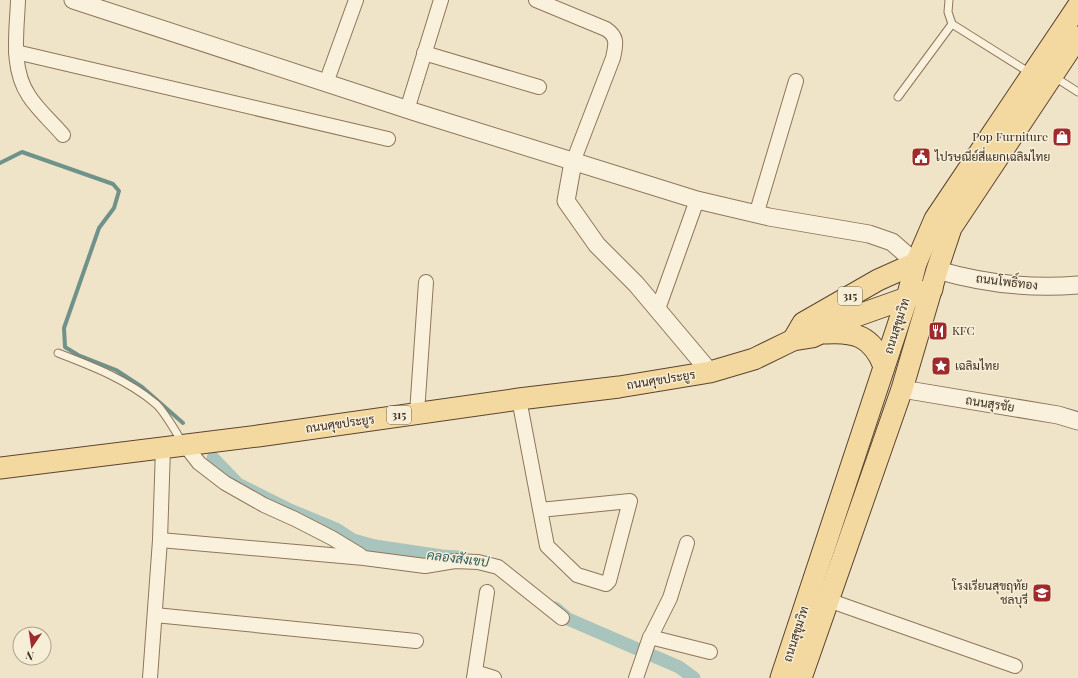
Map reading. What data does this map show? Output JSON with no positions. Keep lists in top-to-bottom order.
{
  "streets": {
    "main road": ["315", "ถนนสุขุมวิท", "ถนนศุขประยูร"],
    "street": ["ถนนโพธิ์ทอง", "ถนนสุรชัย"]
  },
  "crossings": [
    ["ถนนโพธิ์ทอง", "ถนนสุขุมวิท"],
    ["ถนนโพธิ์ทอง", "ถนนศุขประยูร"],
    ["315", "ถนนสุขุมวิท"],
    ["315", "ถนนศุขประยูร"],
    ["ถนนสุขุมวิท", "ถนนศุขประยูร"],
    ["ถนนสุขุมวิท", "ถนนสุรชัย"]
  ],
  "water": ["คลองสังเขป"],
  "places": {
    "shop": ["Pop Furniture"],
    "public building": ["ไปรษณีย์สี่แยกเฉลิมไทย"],
    "restaurant": ["KFC"],
    "place": ["เฉลิมไทย"],
    "school or university": ["โรงเรียนสุขฤทัย ชลบุรี"]
  },
  "north": "bottom"
}
